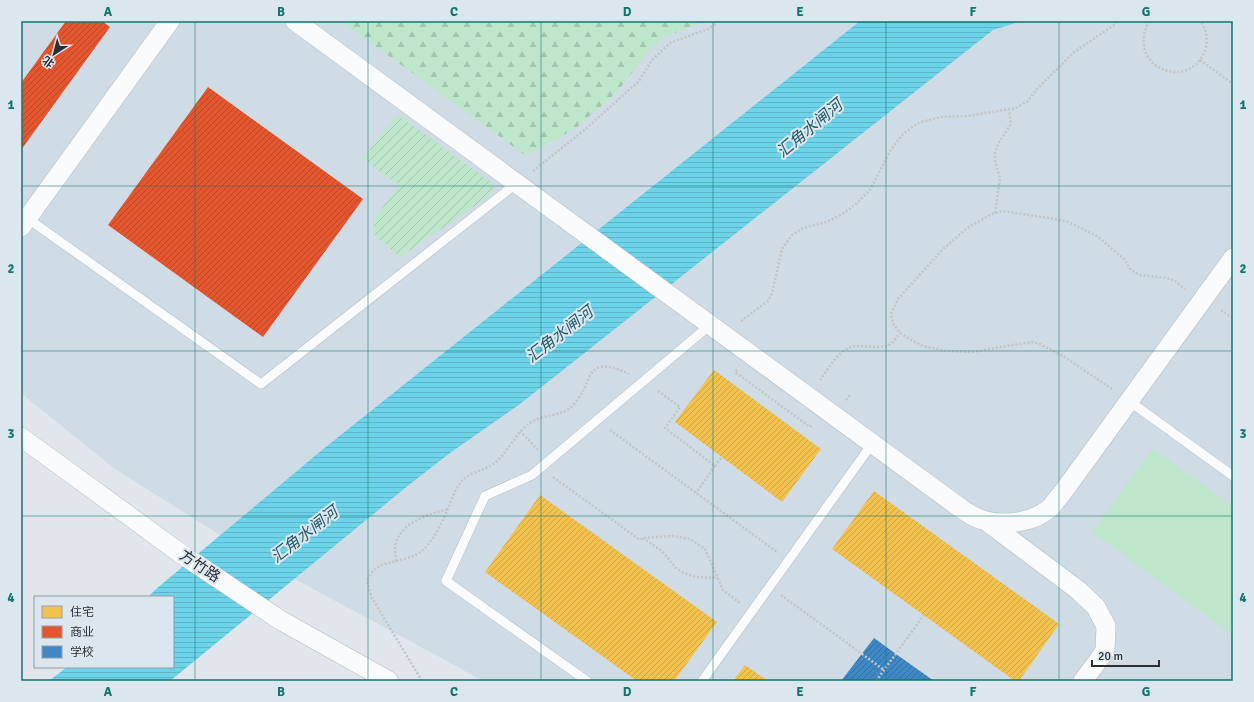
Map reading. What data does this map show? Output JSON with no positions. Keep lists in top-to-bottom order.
{
  "streets": {
    "street": ["方竹路"]
  },
  "water": ["汇角水闸河"],
  "legend": ["住宅", "商业", "学校"],
  "scale_bar": "20 m",
  "north": "bottom left",
  "grid": {
    "columns": [
      "A",
      "B",
      "C",
      "D",
      "E",
      "F",
      "G"
    ],
    "rows": [
      "1",
      "2",
      "3",
      "4"
    ]
  }
}
